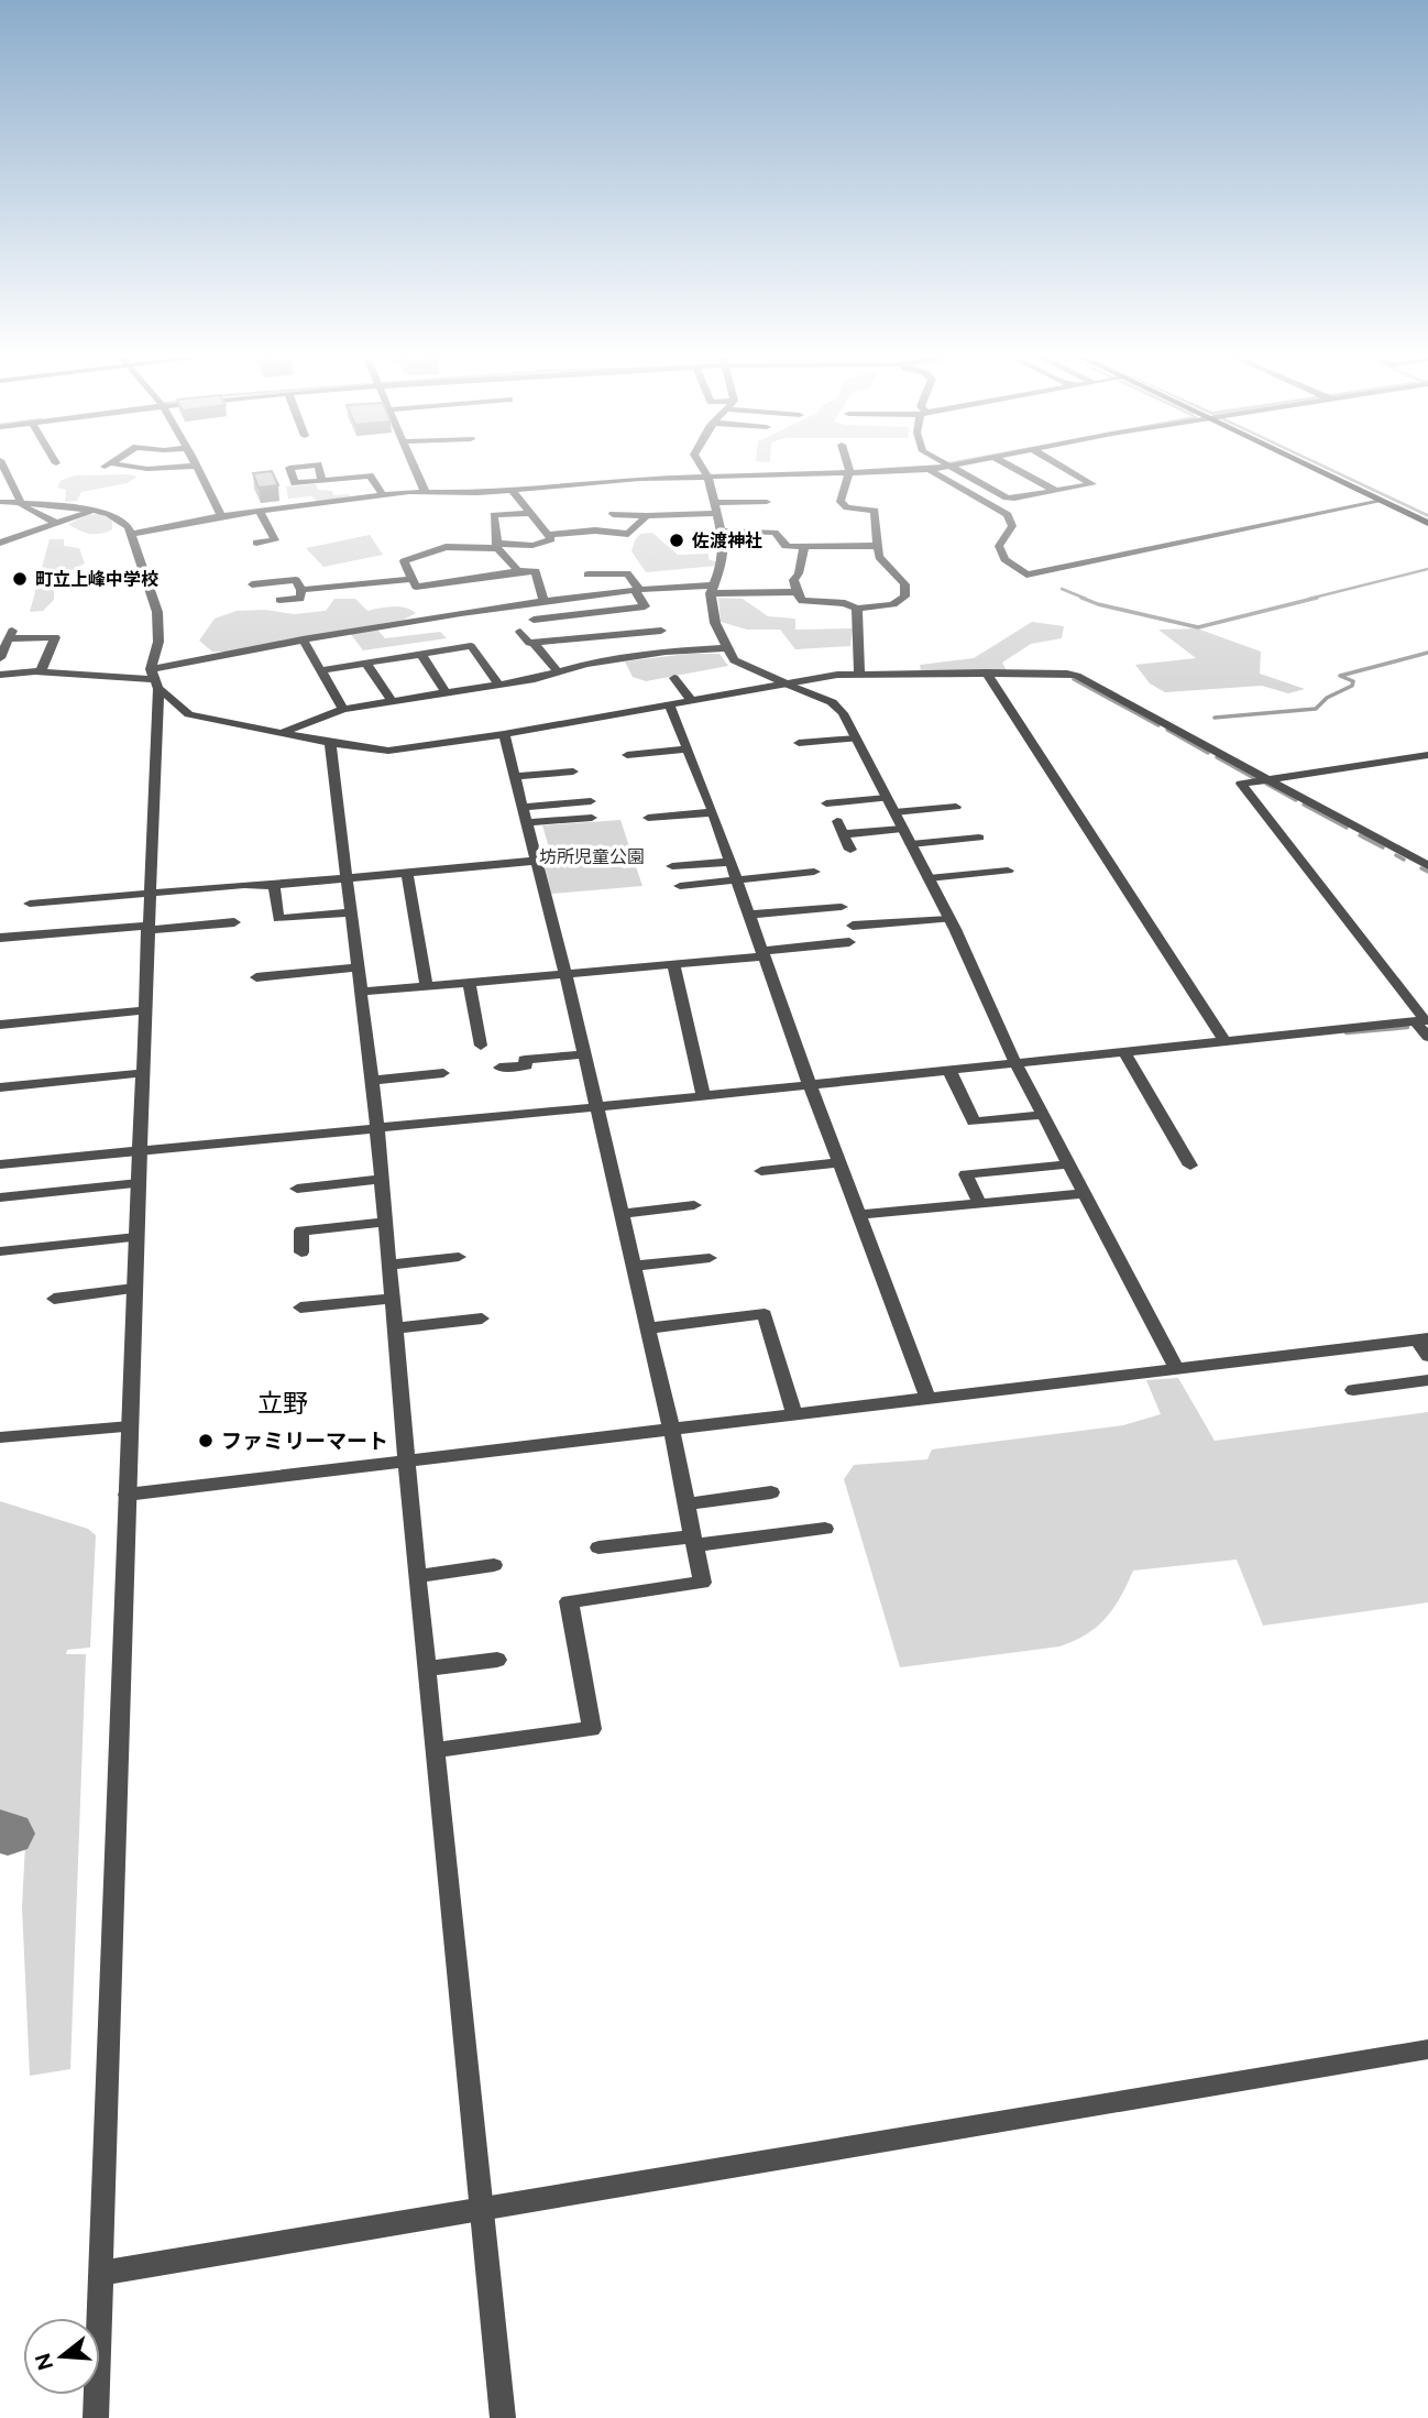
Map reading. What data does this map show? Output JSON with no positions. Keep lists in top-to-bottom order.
{
  "districts": ["立野"],
  "parks": ["坊所児童公園"],
  "places": ["佐渡神社", "町立上峰中学校", "ファミリーマート"],
  "north": "left"
}
